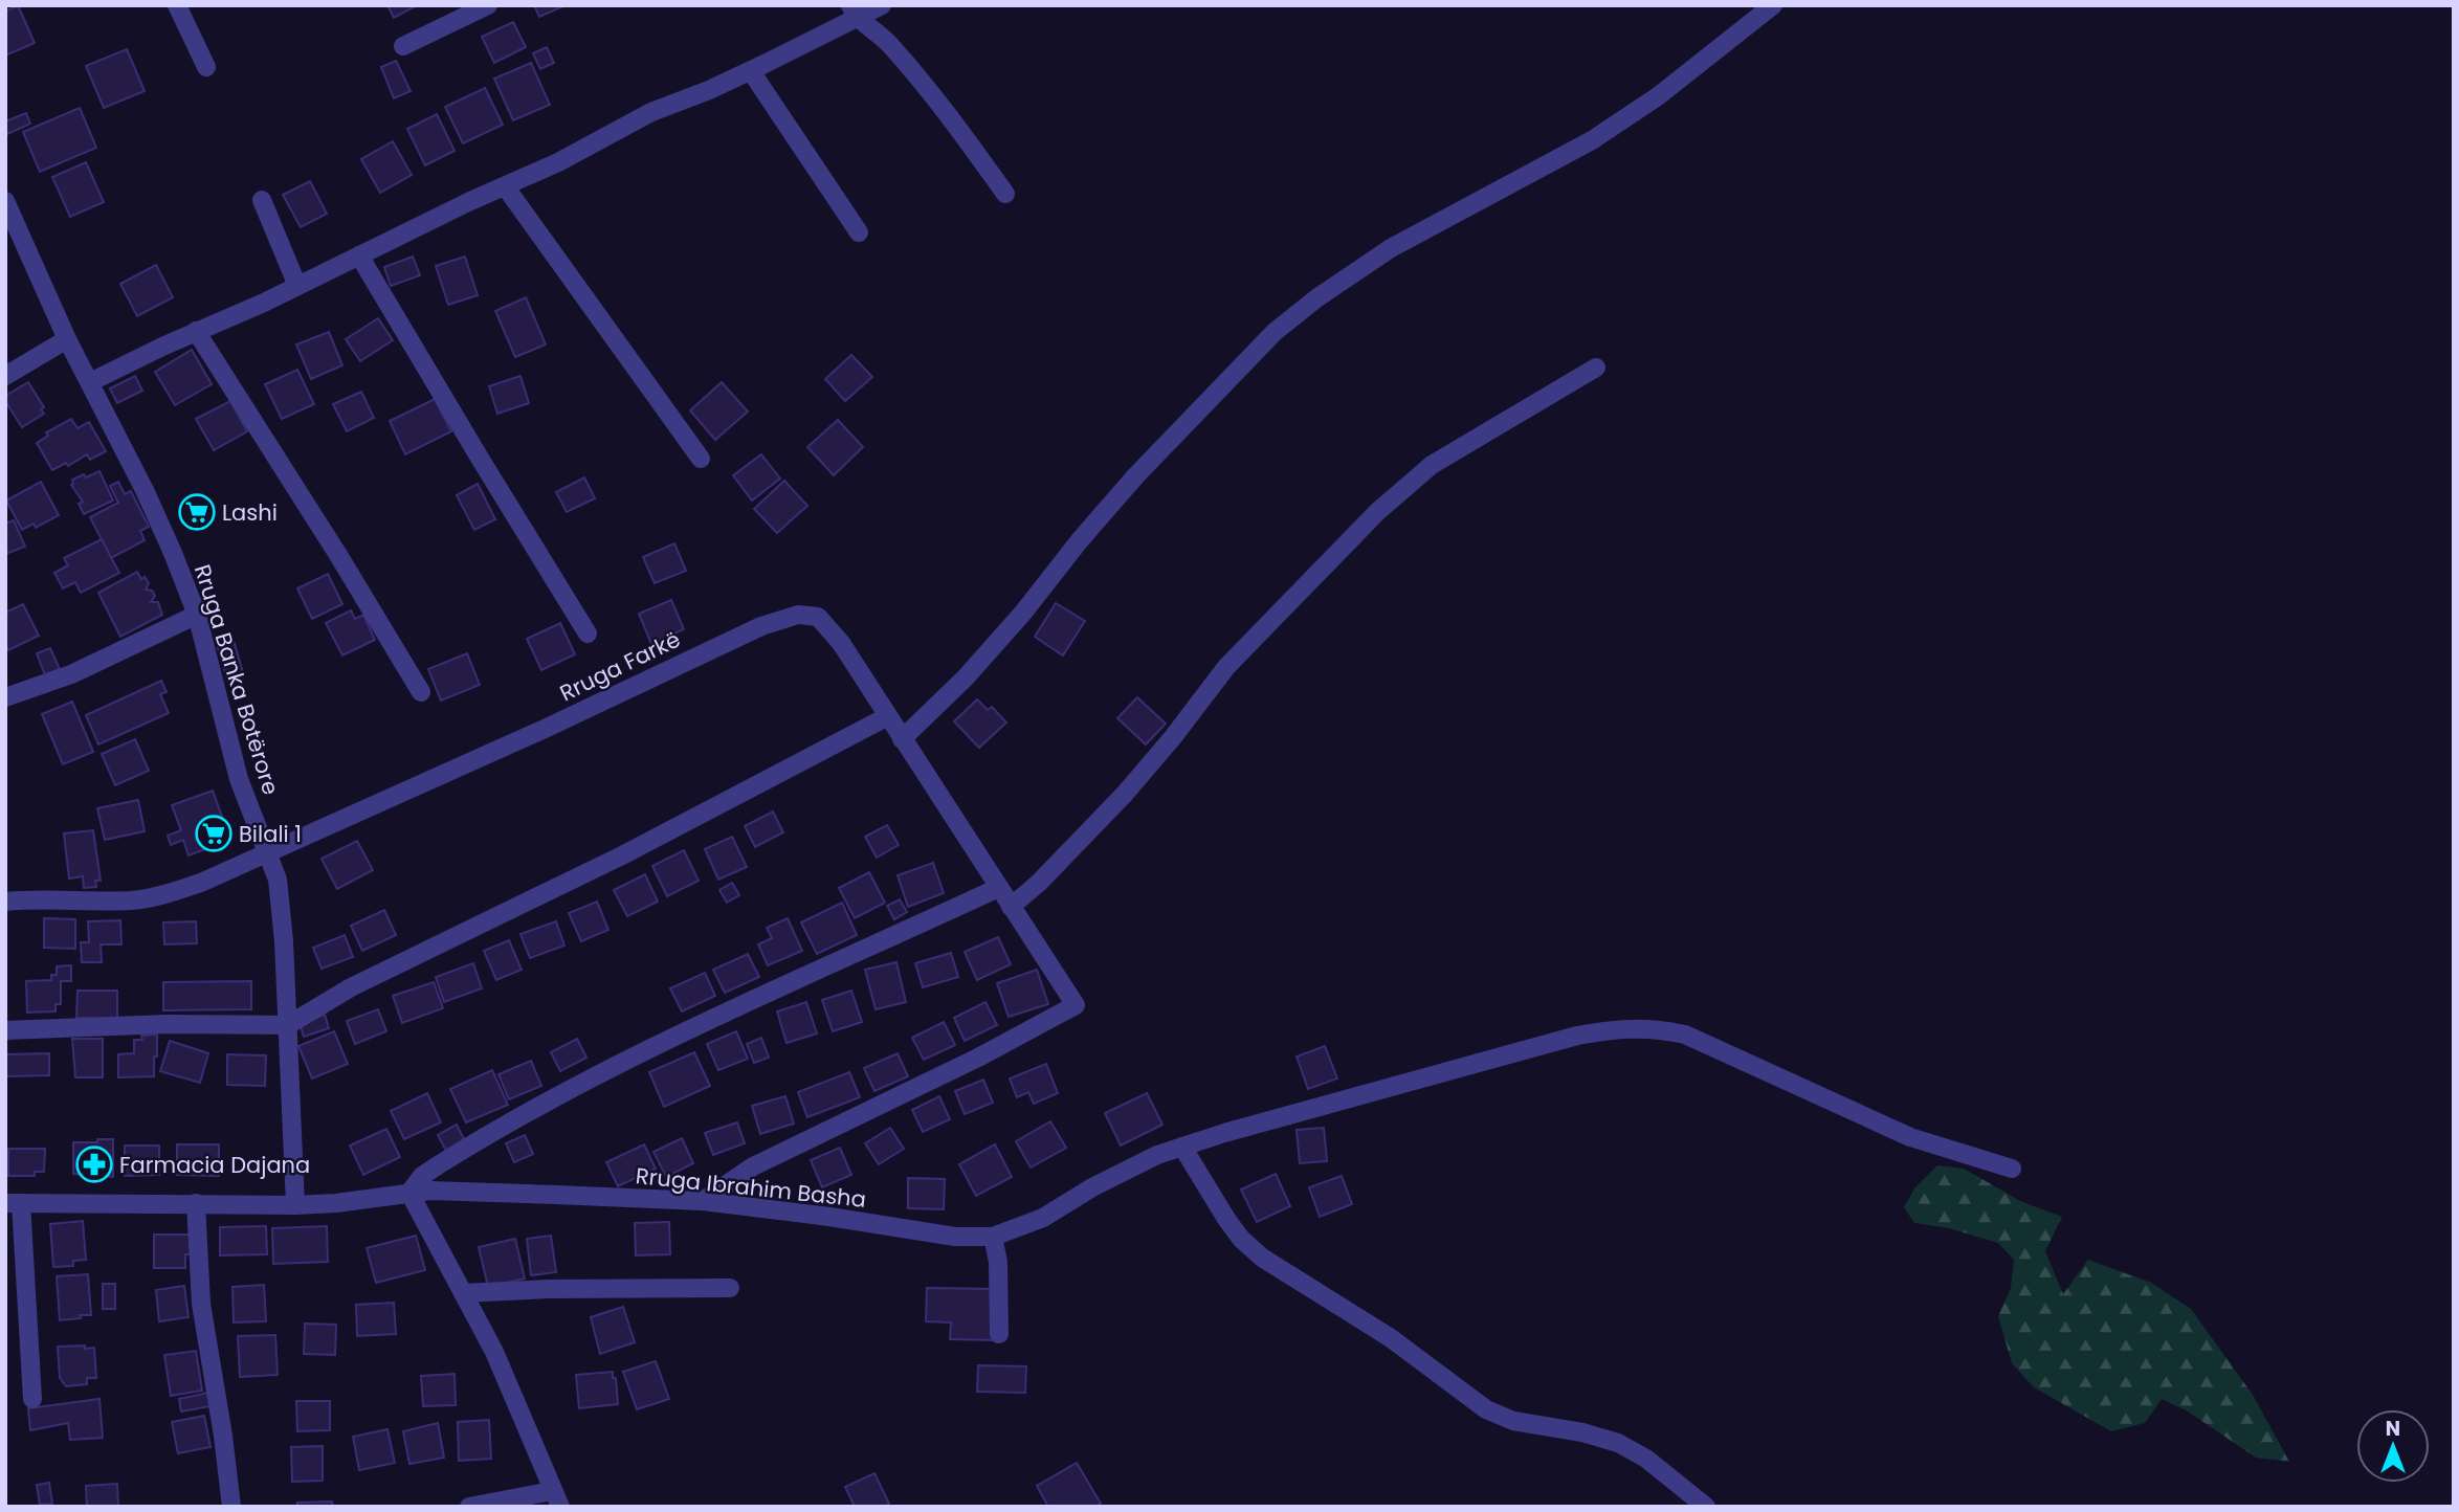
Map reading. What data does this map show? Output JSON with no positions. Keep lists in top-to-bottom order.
{
  "streets": {
    "street": ["Rruga Farkë", "Rruga Banka Botërore", "Rruga Ibrahim Basha"]
  },
  "crossings": [
    ["Rruga Farkë", "Rruga Banka Botërore"],
    ["Rruga Farkë", "Rruga Ibrahim Basha"],
    ["Rruga Banka Botërore", "Rruga Ibrahim Basha"]
  ],
  "places": {
    "supermarket": ["Lashi", "Bilali 1"],
    "pharmacy": ["Farmacia Dajana"]
  },
  "north": "top"
}
